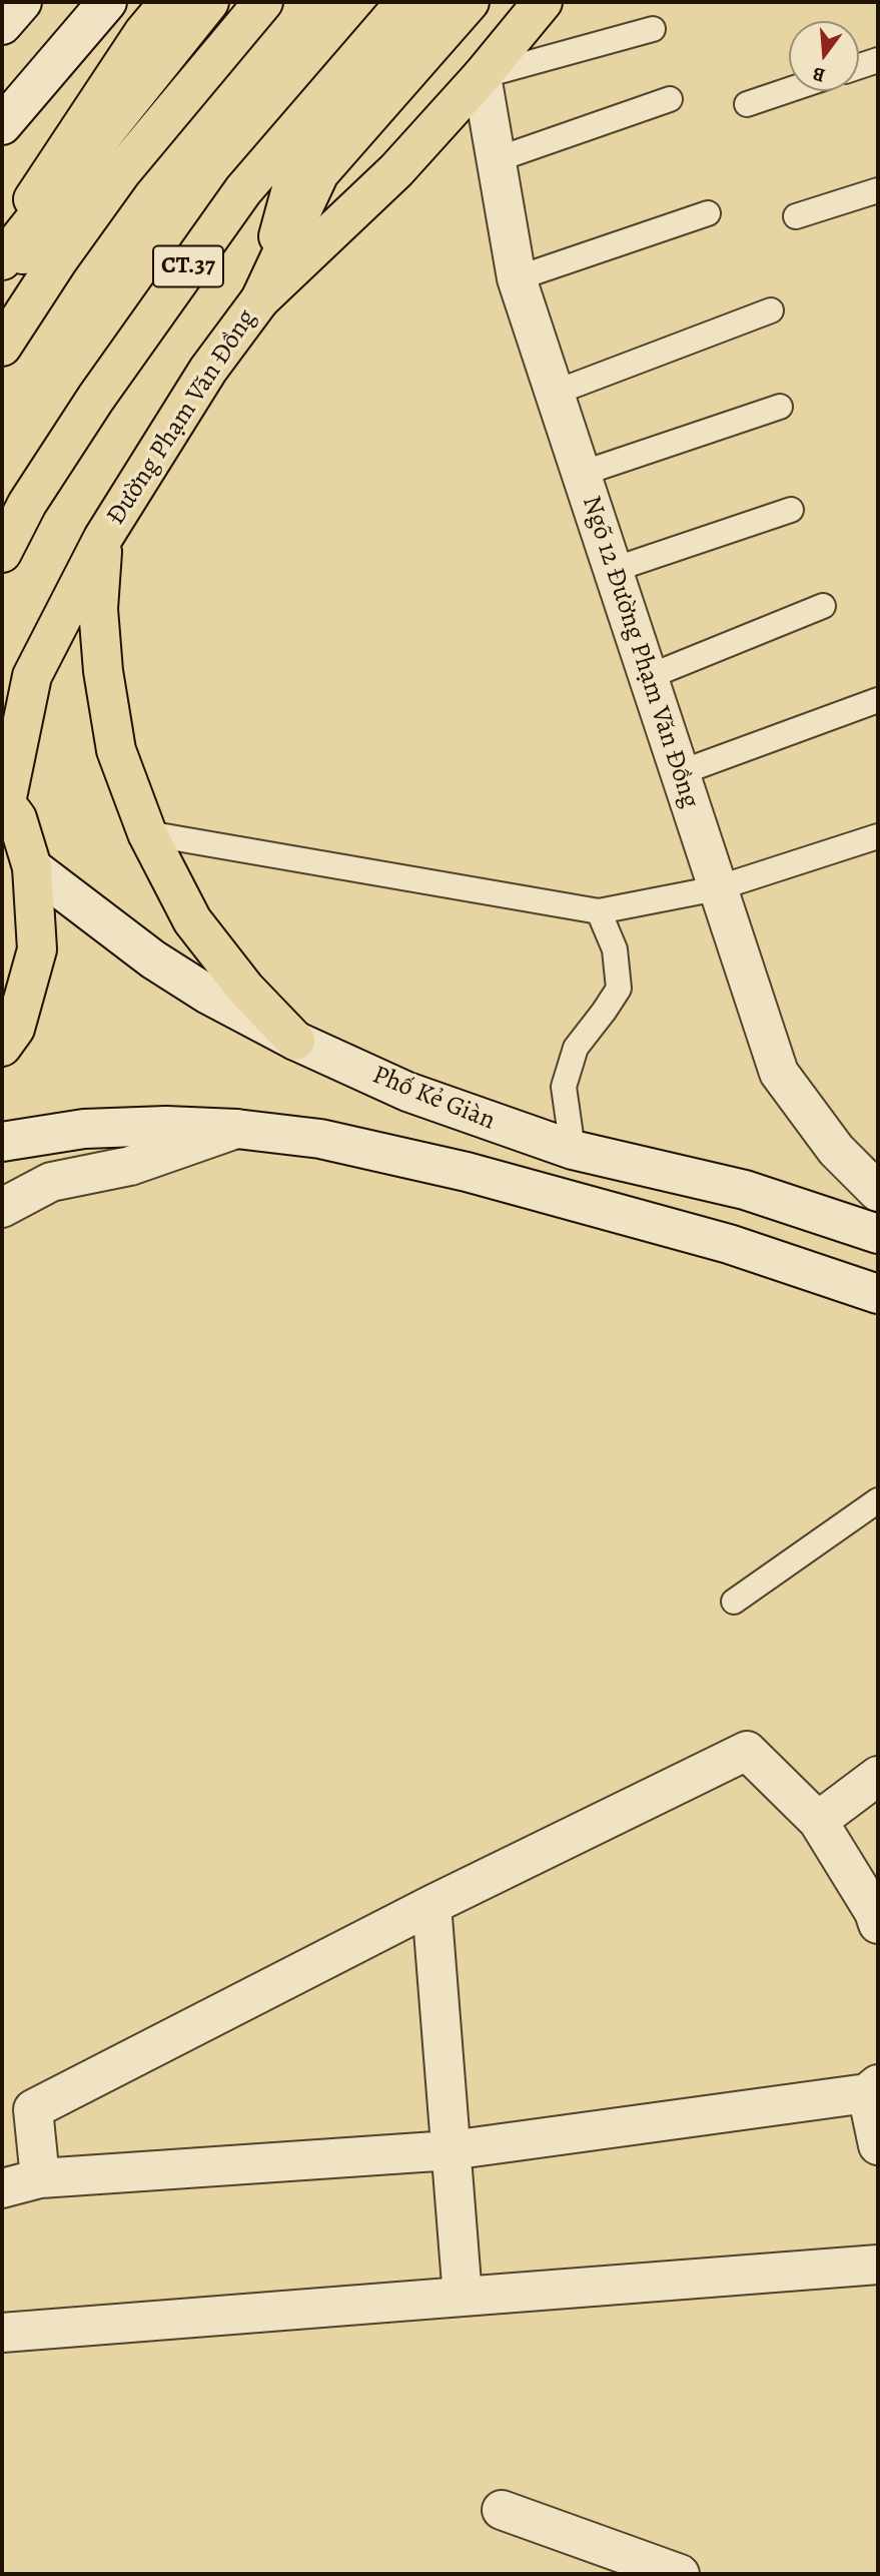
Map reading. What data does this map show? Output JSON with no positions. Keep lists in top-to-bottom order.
{
  "streets": {
    "main road": ["CT.37", "Đường Phạm Văn Đồng"],
    "street": ["Ngõ 12 Đường Phạm Văn Đồng", "Phố Kẻ Giàn"]
  },
  "crossings": [
    ["Đường Phạm Văn Đồng", "Ngõ 12 Đường Phạm Văn Đồng"]
  ],
  "north": "bottom"
}
